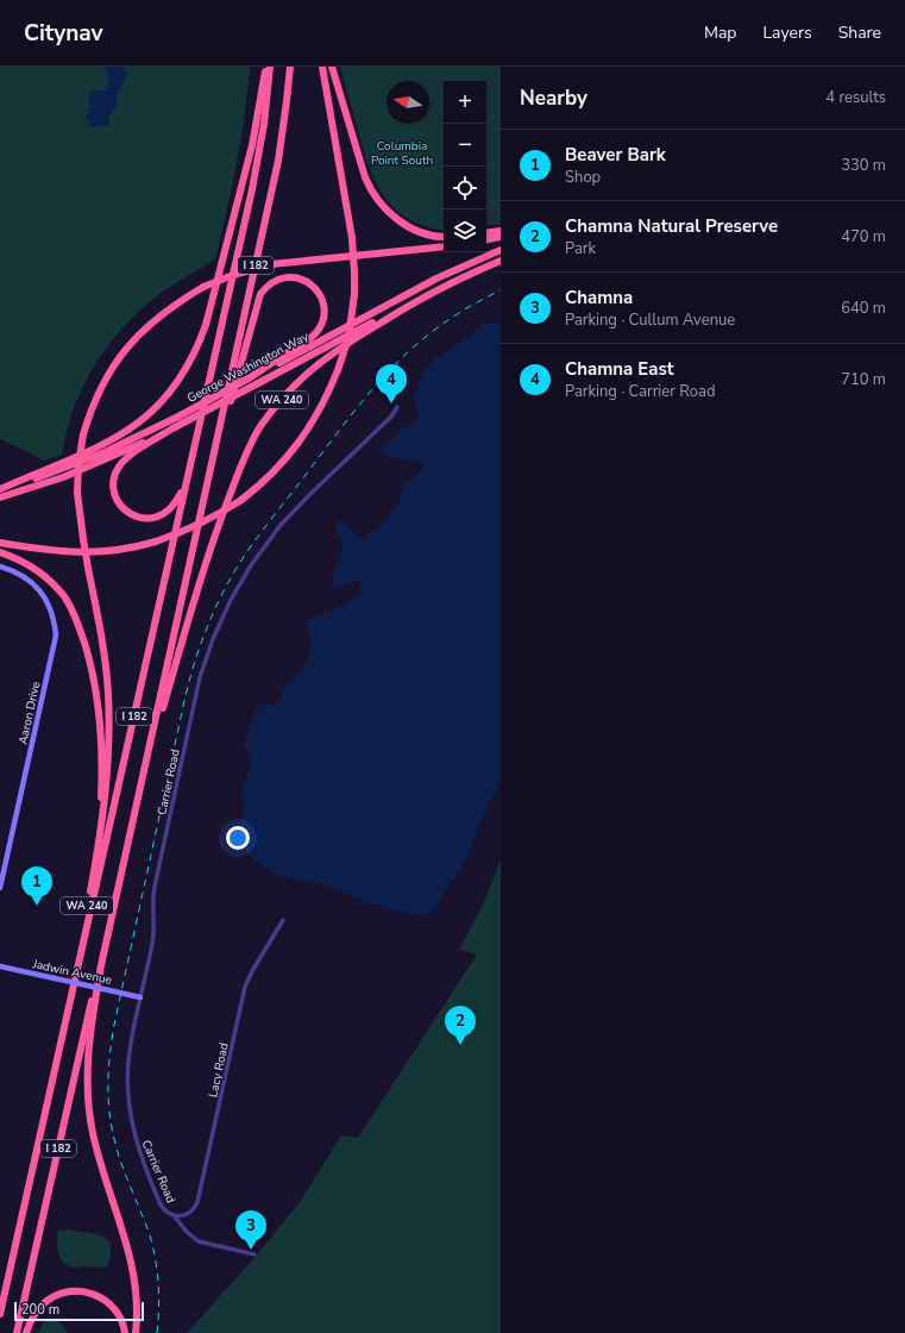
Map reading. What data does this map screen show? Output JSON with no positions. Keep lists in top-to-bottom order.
{
  "streets": {
    "highway": ["I 182", "George Washington Way", "WA 240"],
    "street": [
      "Aaron Drive",
      "Carrier Road",
      "Jadwin Avenue",
      "Lacy Road"
    ]
  },
  "crossings": [
    ["I 182", "WA 240"],
    ["George Washington Way", "WA 240"],
    ["Carrier Road", "Jadwin Avenue"],
    ["Carrier Road", "Lacy Road"]
  ],
  "parks": ["Columbia Point South"],
  "scale_bar": "200 m",
  "north": "left",
  "page": {
    "header": "Citynav",
    "nav": ["Map", "Layers", "Share"],
    "heading": ["Nearby", "4 results"],
    "map_buttons": ["+", "−"],
    "list": [
      {
        "mark": "1",
        "name": "Beaver Bark",
        "note": "Shop",
        "value": "330 m"
      },
      {
        "mark": "2",
        "name": "Chamna Natural Preserve",
        "note": "Park",
        "value": "470 m"
      },
      {
        "mark": "3",
        "name": "Chamna",
        "note": "Parking · Cullum Avenue",
        "value": "640 m"
      },
      {
        "mark": "4",
        "name": "Chamna East",
        "note": "Parking · Carrier Road",
        "value": "710 m"
      }
    ],
    "pins": [
      "4",
      "1",
      "2",
      "3"
    ],
    "scale": "200 m"
  }
}
